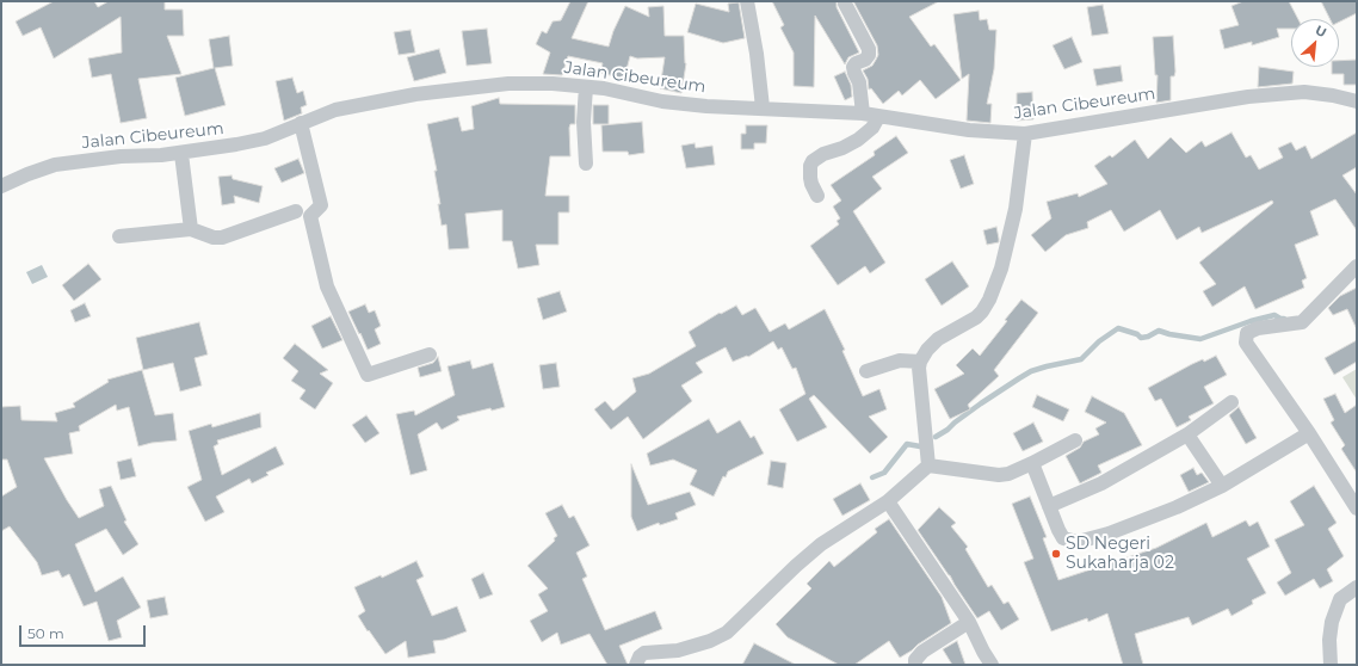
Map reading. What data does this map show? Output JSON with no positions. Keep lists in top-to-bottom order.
{
  "streets": {
    "street": ["Jalan Cibeureum"]
  },
  "places": ["SD Negeri Sukaharja 02"],
  "scale_bar": "50 m",
  "north": "top right"
}
